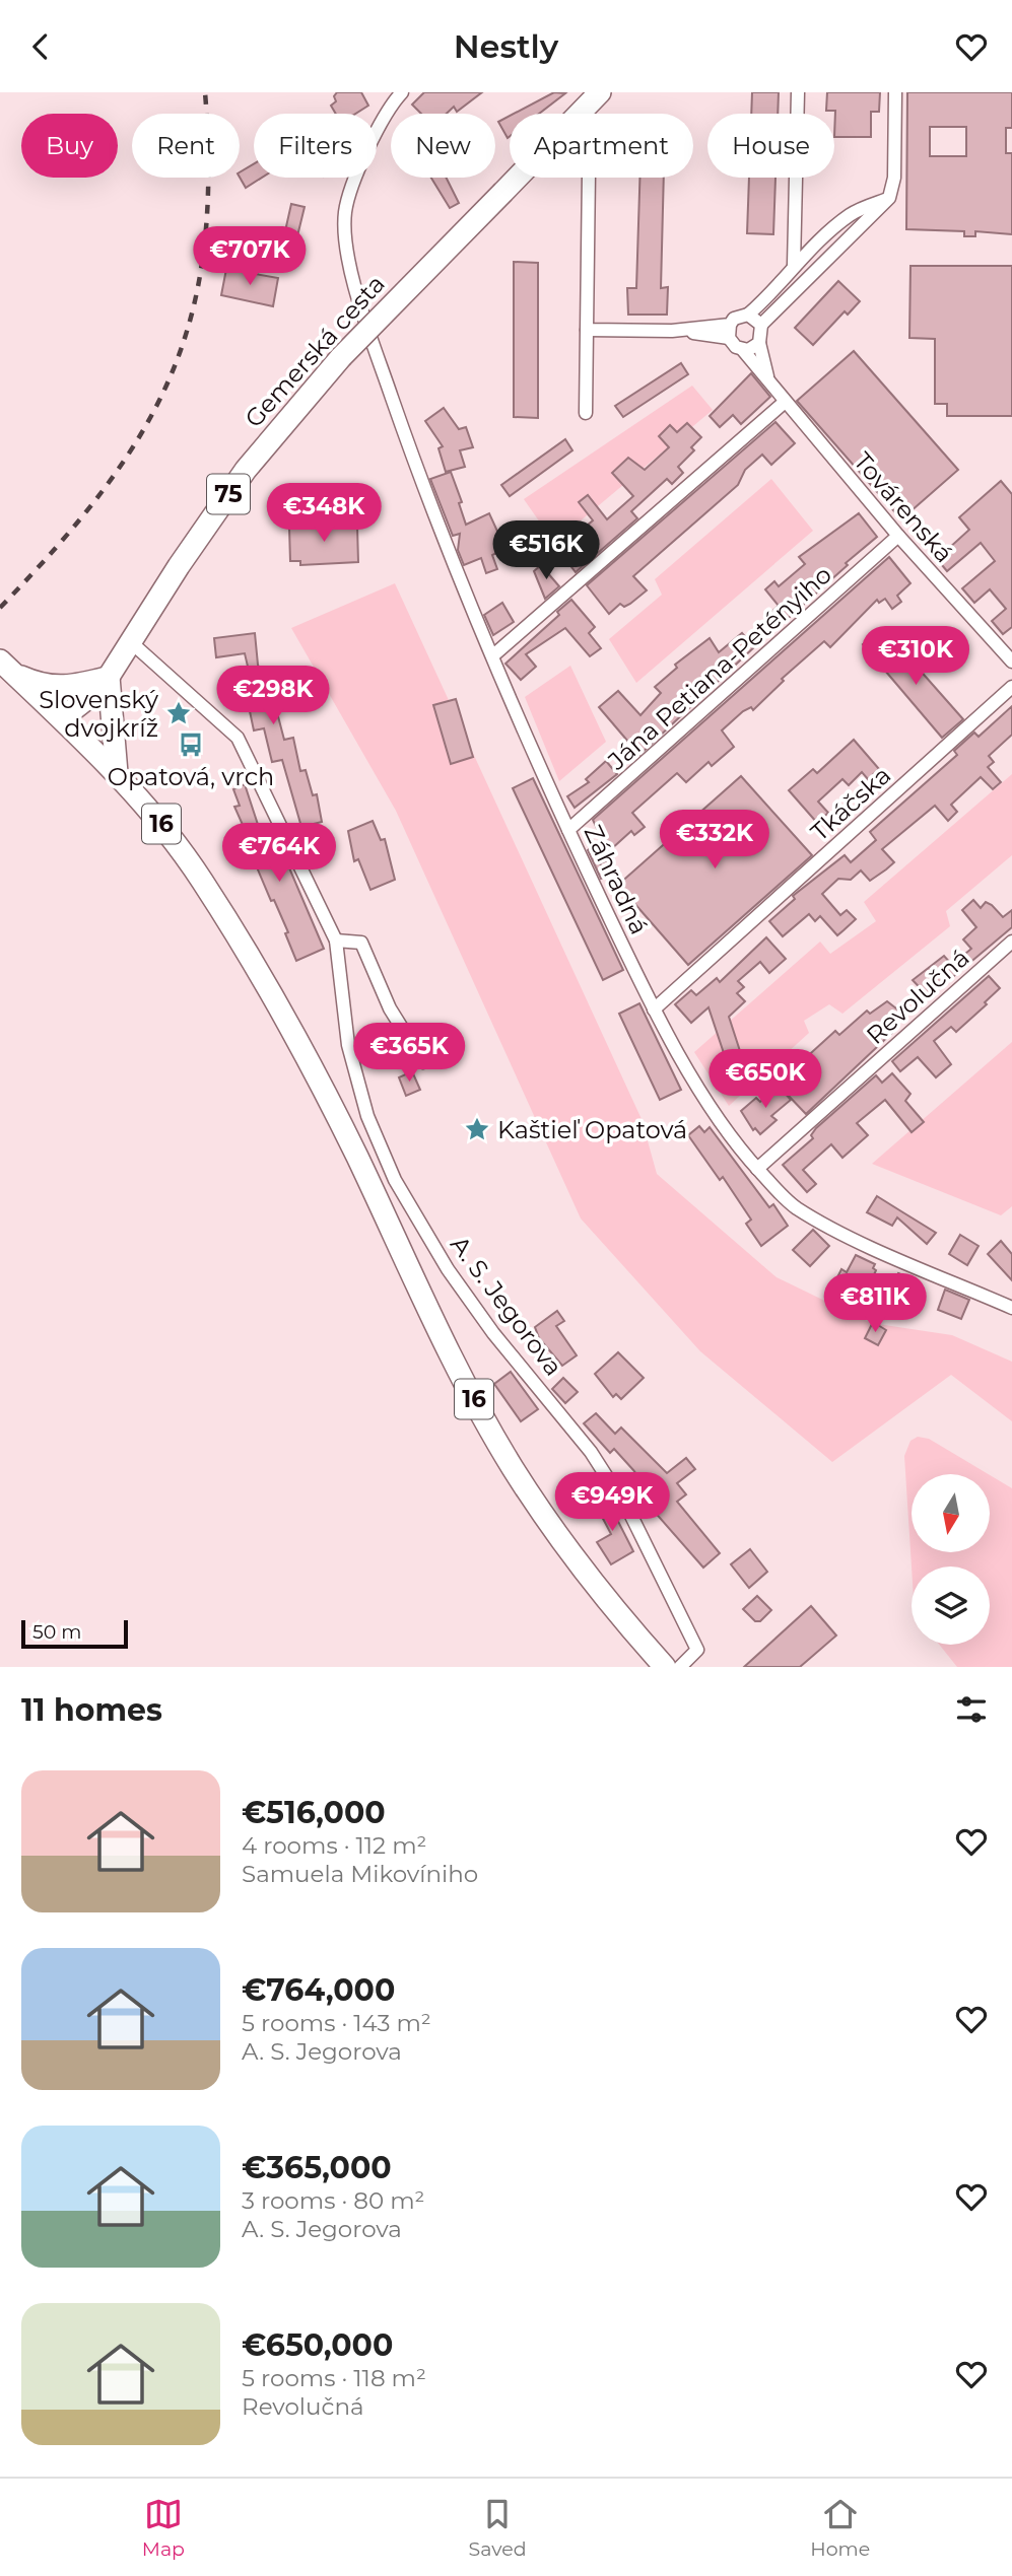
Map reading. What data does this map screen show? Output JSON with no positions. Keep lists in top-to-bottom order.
{
  "streets": {
    "main road": ["Gemerská cesta", "75", "16"],
    "street": [
      "Továrenská",
      "Jána Petiana-Petényiho",
      "Tkáčska",
      "Záhradná",
      "Revolučná",
      "A. S. Jegorova"
    ]
  },
  "crossings": [
    ["Gemerská cesta", "75"],
    ["Gemerská cesta", "Záhradná"],
    ["Gemerská cesta", "A. S. Jegorova"],
    ["75", "16"],
    ["Továrenská", "Jána Petiana-Petényiho"],
    ["Jána Petiana-Petényiho", "Záhradná"],
    ["Tkáčska", "Záhradná"],
    ["Záhradná", "Revolučná"]
  ],
  "places": {
    "place": ["Slovenský dvojkríž", "Kaštieľ Opatová"],
    "bus stop": ["Opatová, vrch"]
  },
  "scale_bar": "50 m",
  "north": "bottom",
  "page": {
    "header": "Nestly",
    "chip": [
      "Buy",
      "Rent",
      "Filters",
      "New",
      "Apartment",
      "House"
    ],
    "price": [
      "€707K",
      "€348K",
      "€516K",
      "€310K",
      "€298K",
      "€332K",
      "€764K",
      "€365K",
      "€650K",
      "€811K",
      "€949K"
    ],
    "scale": "50 m",
    "heading": "11 homes",
    "list": [
      {
        "name": "€516,000",
        "note": "4 rooms · 112 m² · Samuela Mikovíniho"
      },
      {
        "name": "€764,000",
        "note": "5 rooms · 143 m² · A. S. Jegorova"
      },
      {
        "name": "€365,000",
        "note": "3 rooms · 80 m² · A. S. Jegorova"
      },
      {
        "name": "€650,000",
        "note": "5 rooms · 118 m² · Revolučná"
      }
    ],
    "tabs": ["Map", "Saved", "Home"]
  }
}
